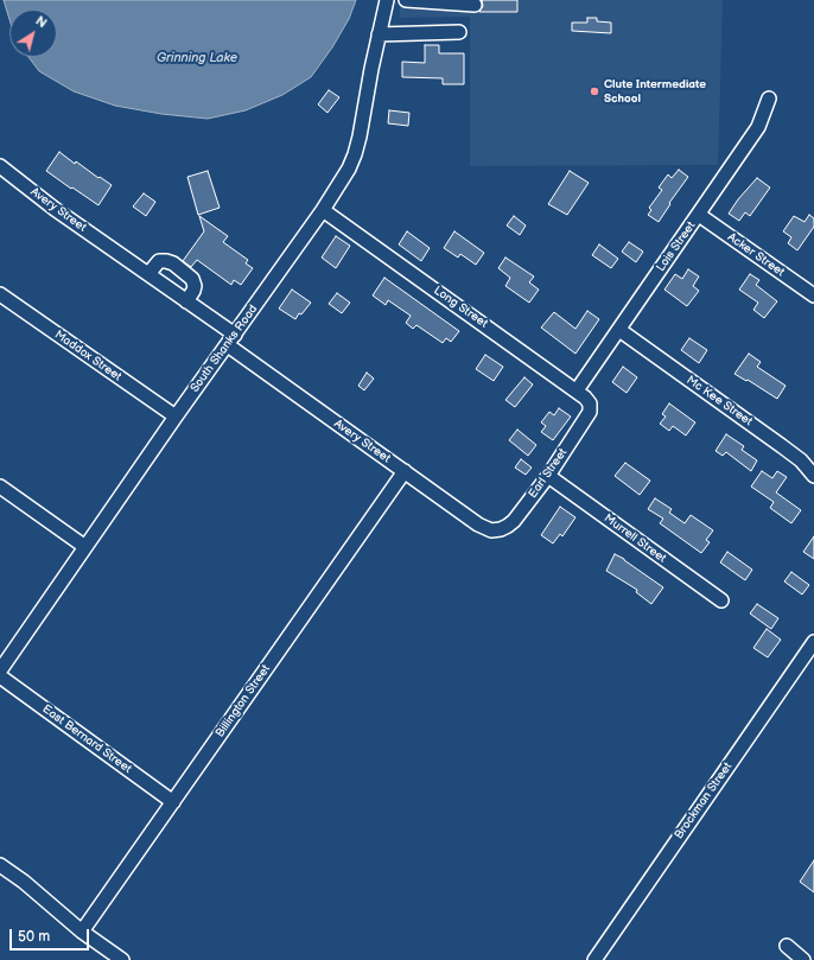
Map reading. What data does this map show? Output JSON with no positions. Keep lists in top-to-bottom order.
{
  "streets": {
    "street": [
      "Avery Street",
      "Lois Street",
      "Acker Street",
      "Long Street",
      "South Shanks Road",
      "Maddox Street",
      "Mc Kee Street",
      "Earl Street",
      "Murrell Street",
      "Billington Street",
      "East Bernard Street",
      "Brockman Street"
    ]
  },
  "crossings": [
    ["Avery Street", "South Shanks Road"],
    ["Avery Street", "Earl Street"],
    ["Avery Street", "Billington Street"],
    ["Lois Street", "Acker Street"],
    ["Lois Street", "Long Street"],
    ["Lois Street", "Mc Kee Street"],
    ["Long Street", "South Shanks Road"],
    ["Long Street", "Earl Street"],
    ["South Shanks Road", "Maddox Street"],
    ["Earl Street", "Murrell Street"],
    ["Billington Street", "East Bernard Street"]
  ],
  "water": ["Grinning Lake"],
  "places": ["Clute Intermediate School"],
  "scale_bar": "50 m",
  "north": "top right"
}
